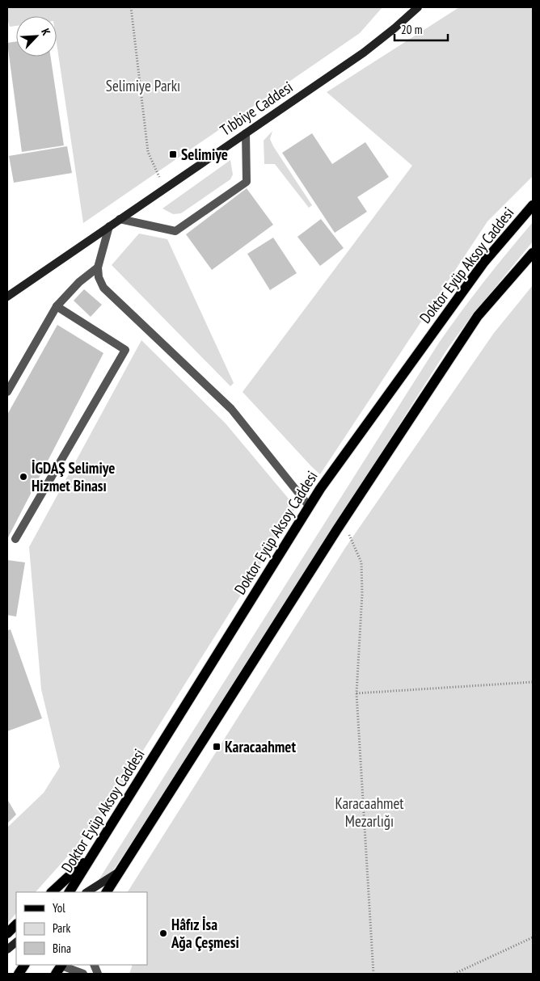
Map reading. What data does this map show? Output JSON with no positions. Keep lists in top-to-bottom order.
{
  "streets": {
    "main road": ["Tıbbiye Caddesi", "Doktor Eyüp Aksoy Caddesi"]
  },
  "parks": ["Selimiye Parkı", "Karacaahmet Mezarlığı"],
  "places": {
    "transit": ["Selimiye", "Karacaahmet"],
    "other": ["İGDAŞ Selimiye Hizmet Binası", "Hâfız İsa Ağa Çeşmesi"]
  },
  "legend": ["Yol", "Park", "Bina"],
  "scale_bar": "20 m",
  "north": "top right"
}
